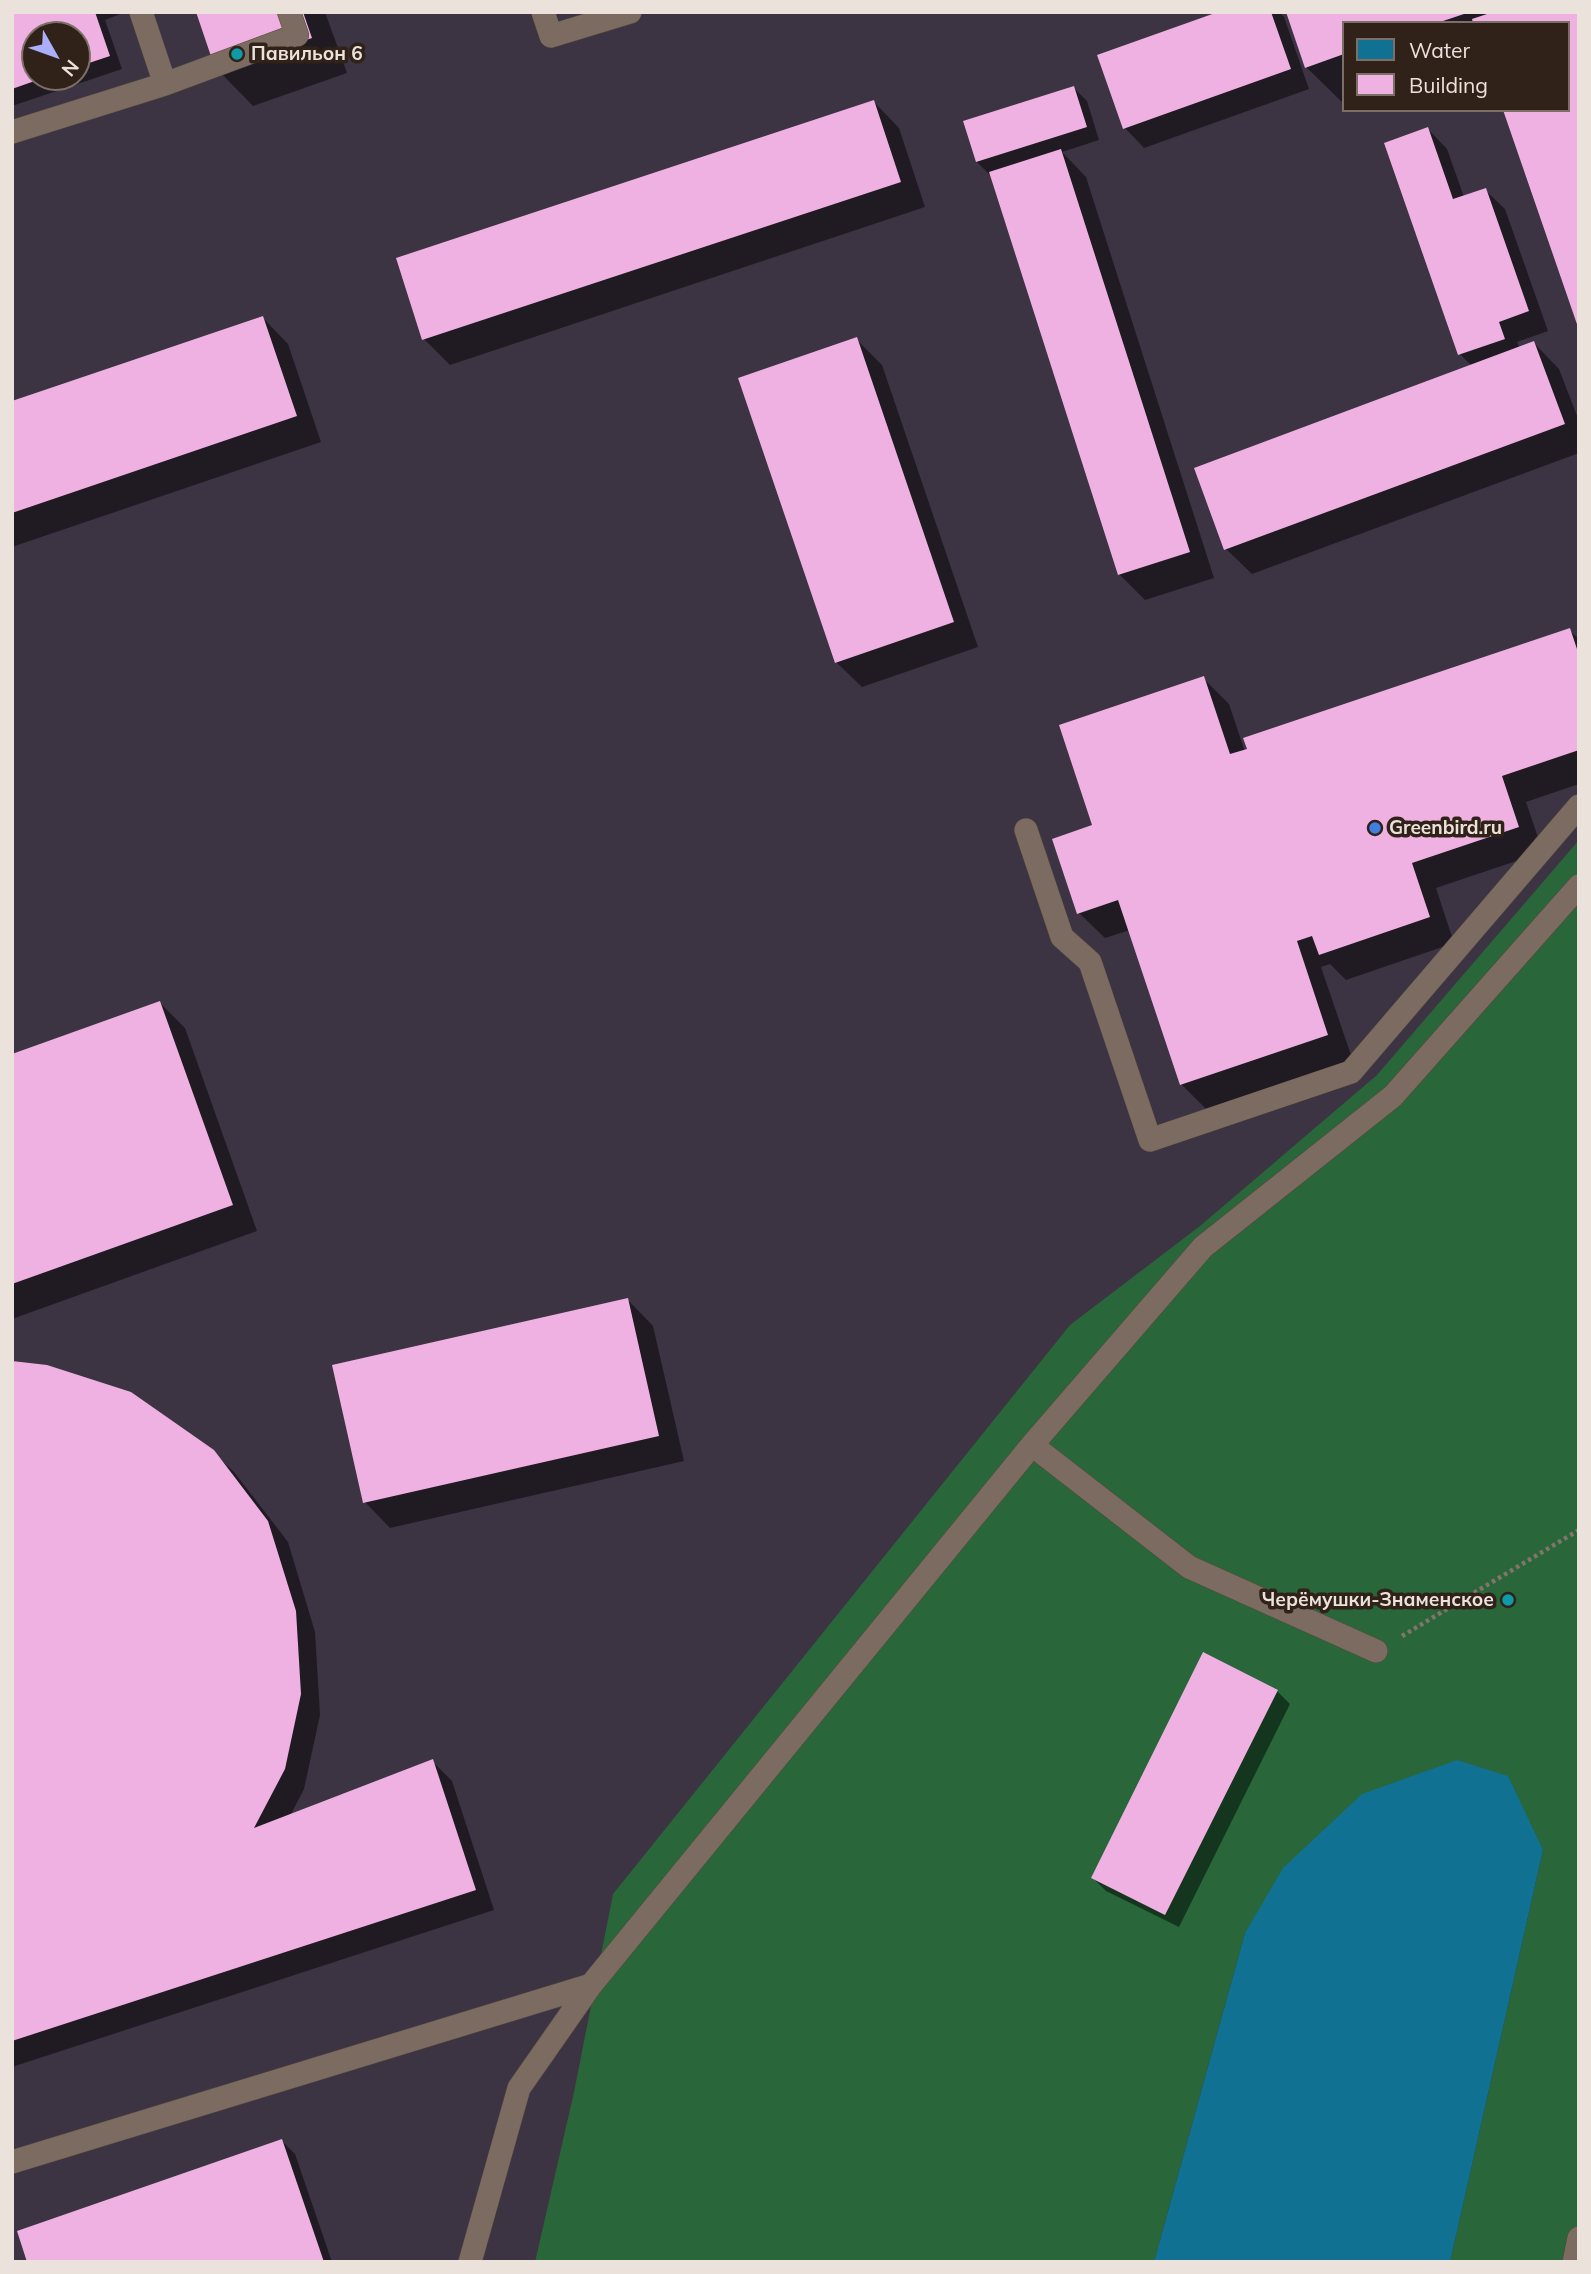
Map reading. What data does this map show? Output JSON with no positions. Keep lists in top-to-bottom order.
{
  "places": ["Павильон 6", "Greenbird.ru", "Черёмушки-Знаменское"],
  "legend": ["Water", "Building"],
  "north": "bottom right"
}
